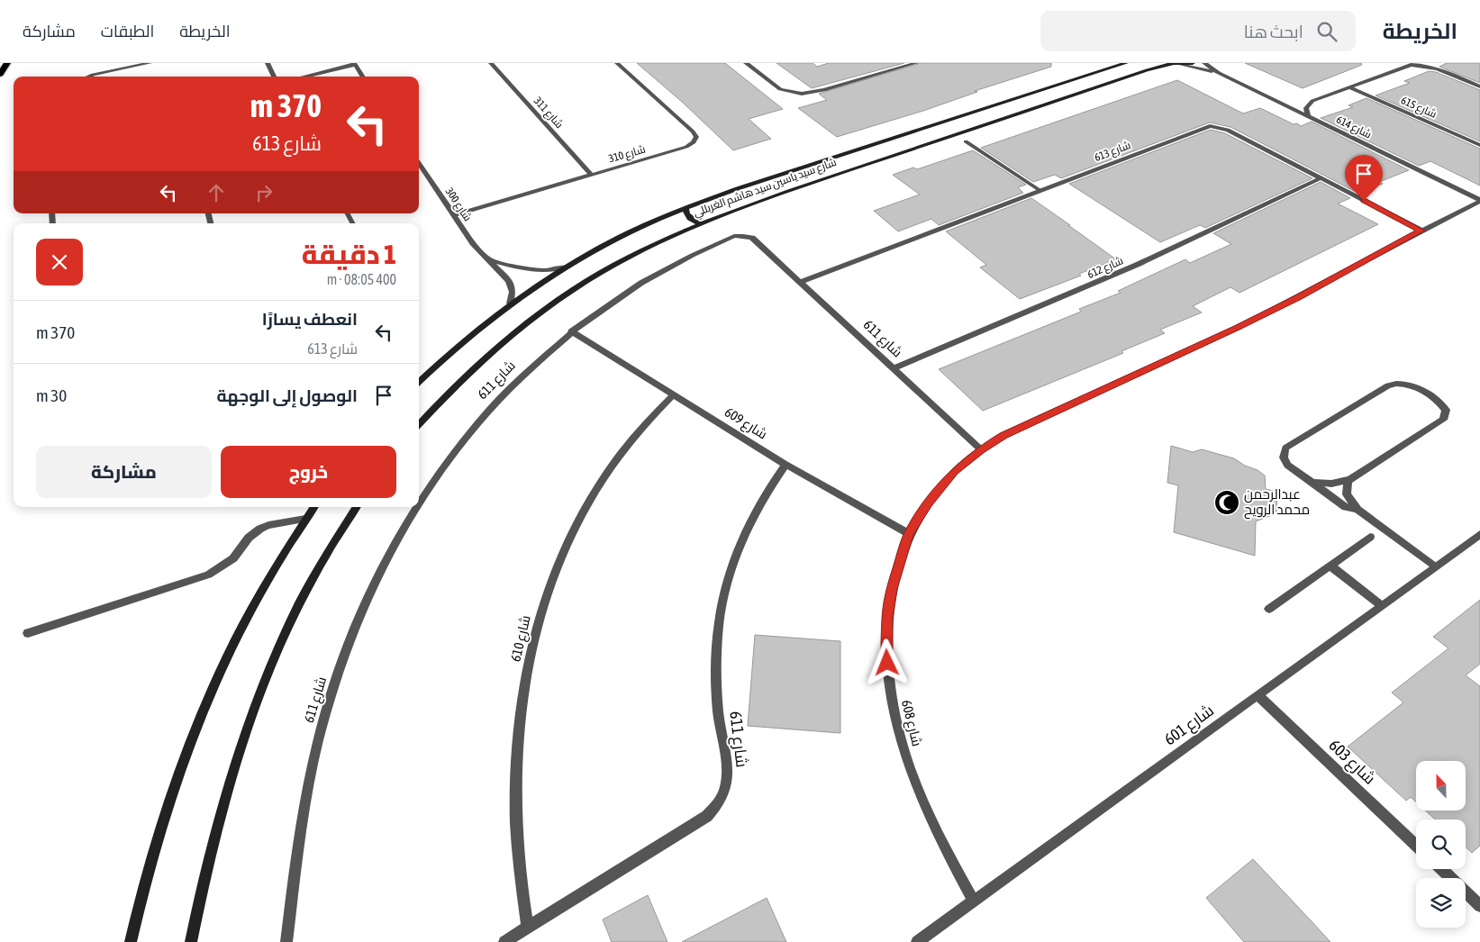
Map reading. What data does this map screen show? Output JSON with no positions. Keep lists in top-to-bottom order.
{
  "streets": {
    "street": [
      "شارع 615",
      "شارع 311",
      "شارع 614",
      "شارع 613",
      "شارع 310",
      "شارع سيد ياسين سيد هاشم الغربللي",
      "شارع 300",
      "شارع 612",
      "شارع 611",
      "شارع 609",
      "شارع 610",
      "شارع 608",
      "شارع 601",
      "شارع 603"
    ]
  },
  "crossings": [
    ["شارع 311", "شارع 310"],
    ["شارع 614", "شارع 608"],
    ["شارع 613", "شارع 612"],
    ["شارع 613", "شارع 611"],
    ["شارع 613", "شارع 608"],
    ["شارع 310", "شارع 300"],
    ["شارع سيد ياسين سيد هاشم الغربللي", "شارع 300"],
    ["شارع 612", "شارع 611"],
    ["شارع 611", "شارع 609"],
    ["شارع 611", "شارع 610"],
    ["شارع 611", "شارع 608"],
    ["شارع 609", "شارع 610"],
    ["شارع 609", "شارع 608"],
    ["شارع 608", "شارع 601"],
    ["شارع 601", "شارع 603"]
  ],
  "places": {
    "mosque": ["عبدالرحمن محمد الرويح"]
  },
  "north": "top",
  "page": {
    "header": "الخريطة",
    "search": "ابحث هنا",
    "nav": ["الخريطة", "الطبقات", "مشاركة"],
    "turn": ["370 m", "شارع 613"],
    "heading": ["1 دقيقة", "400 m · 08:05"],
    "list": [
      {
        "name": "انعطف يسارًا",
        "note": "شارع 613",
        "value": "370 m"
      },
      {
        "name": "الوصول إلى الوجهة",
        "value": "30 m"
      }
    ],
    "buttons": ["خروج", "مشاركة"]
  }
}
